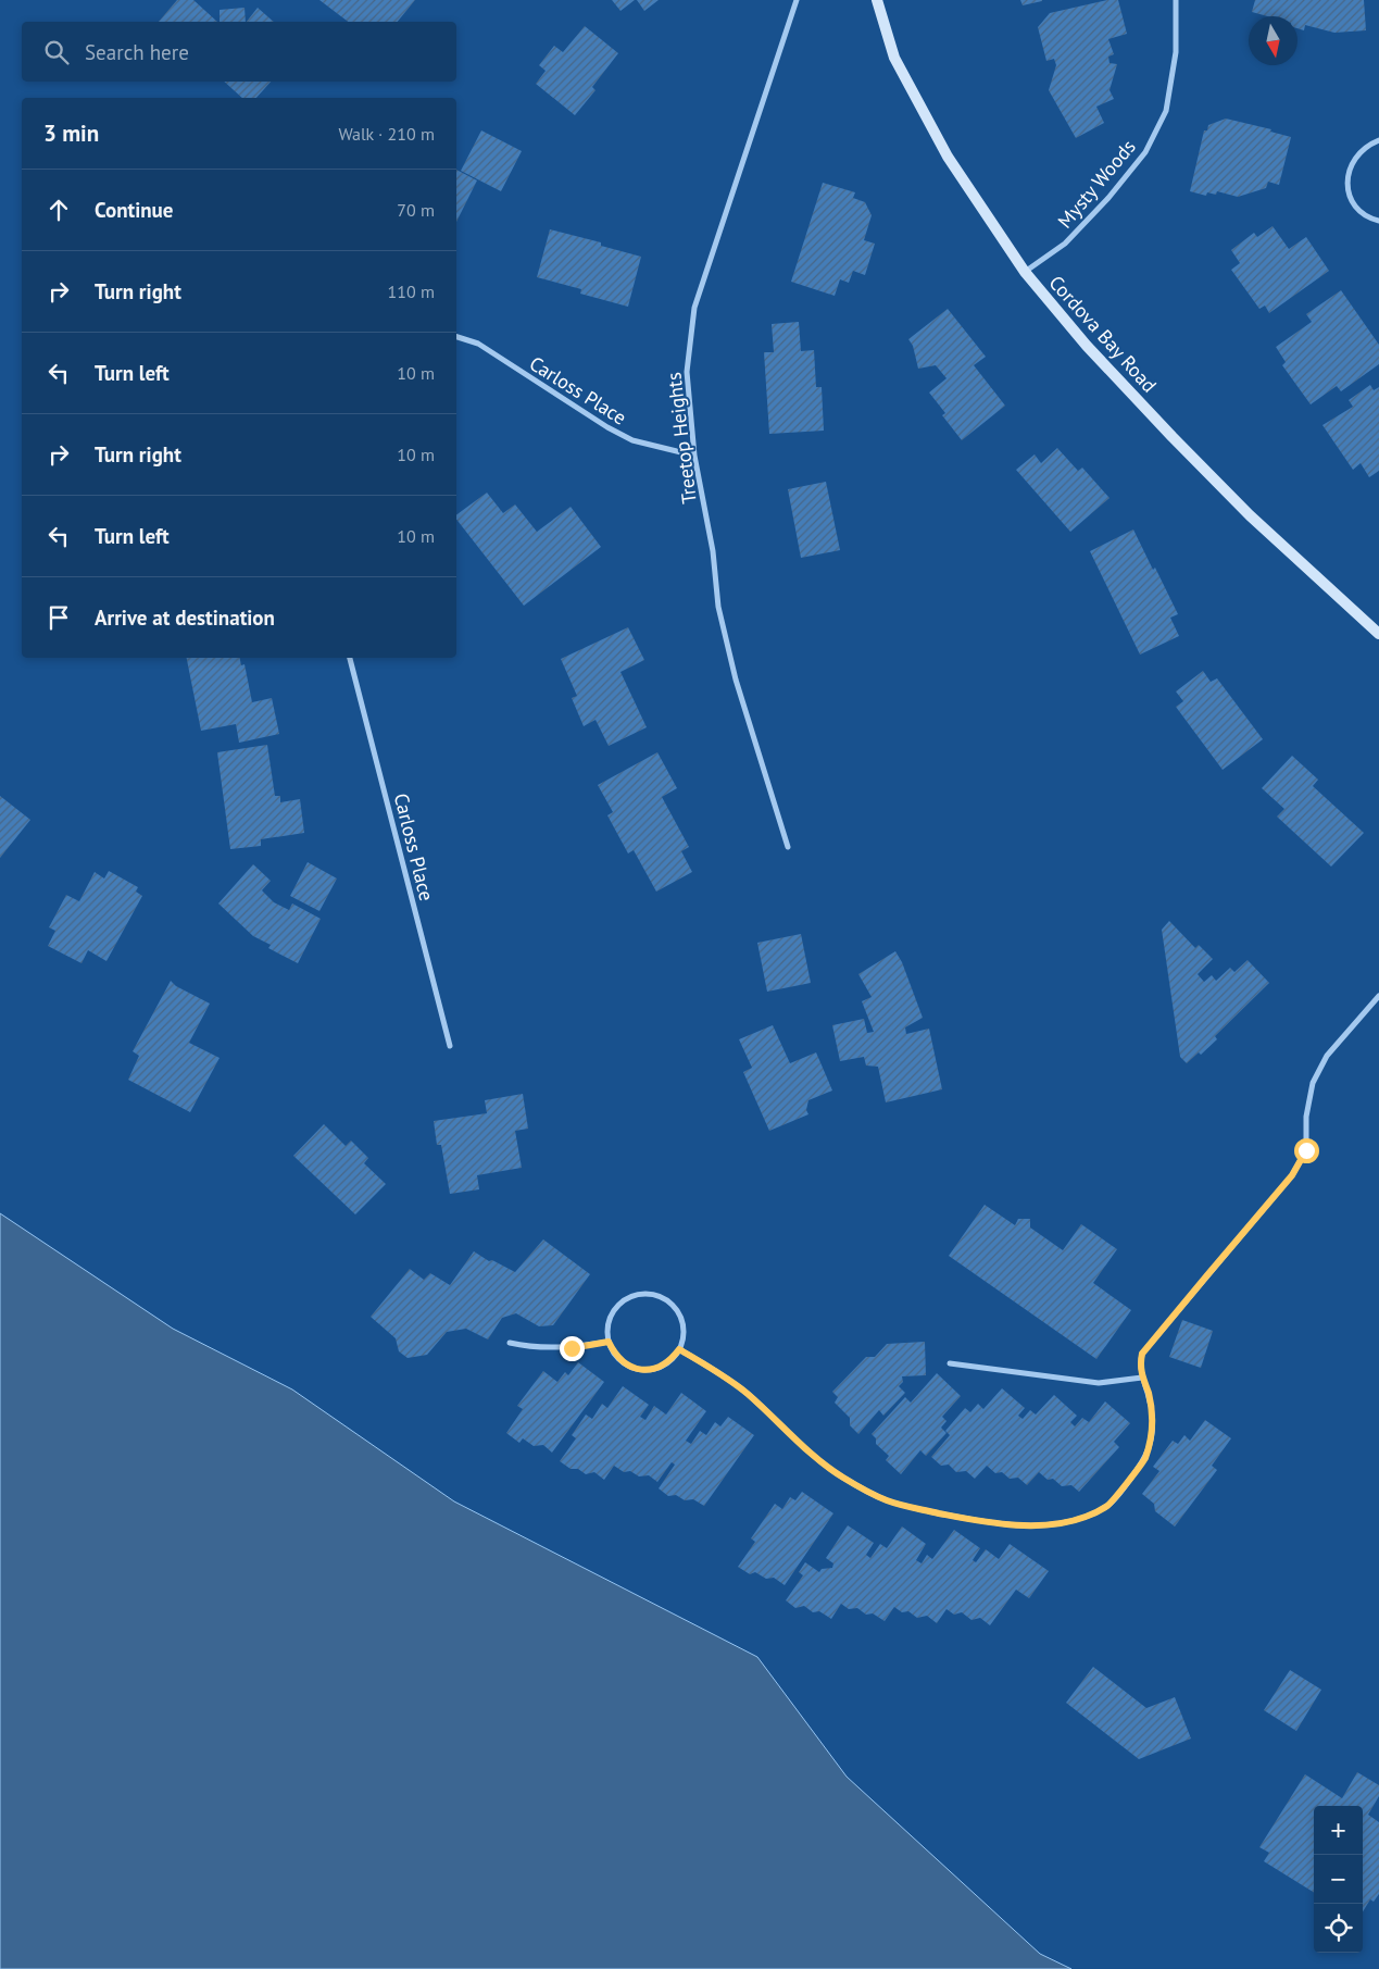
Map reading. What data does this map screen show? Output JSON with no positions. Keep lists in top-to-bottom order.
{
  "streets": {
    "main road": ["Cordova Bay Road"],
    "street": ["Mysty Woods", "Carloss Place", "Treetop Heights"]
  },
  "crossings": [
    ["Mysty Woods", "Cordova Bay Road"],
    ["Carloss Place", "Treetop Heights"]
  ],
  "north": "bottom",
  "page": {
    "search": "Search here",
    "heading": ["3 min", "Walk · 210 m"],
    "list": [
      ["Continue", "70 m"],
      ["Turn right", "110 m"],
      ["Turn left", "10 m"],
      ["Turn right", "10 m"],
      ["Turn left", "10 m"],
      "Arrive at destination"
    ],
    "map_buttons": ["+", "−"]
  }
}
